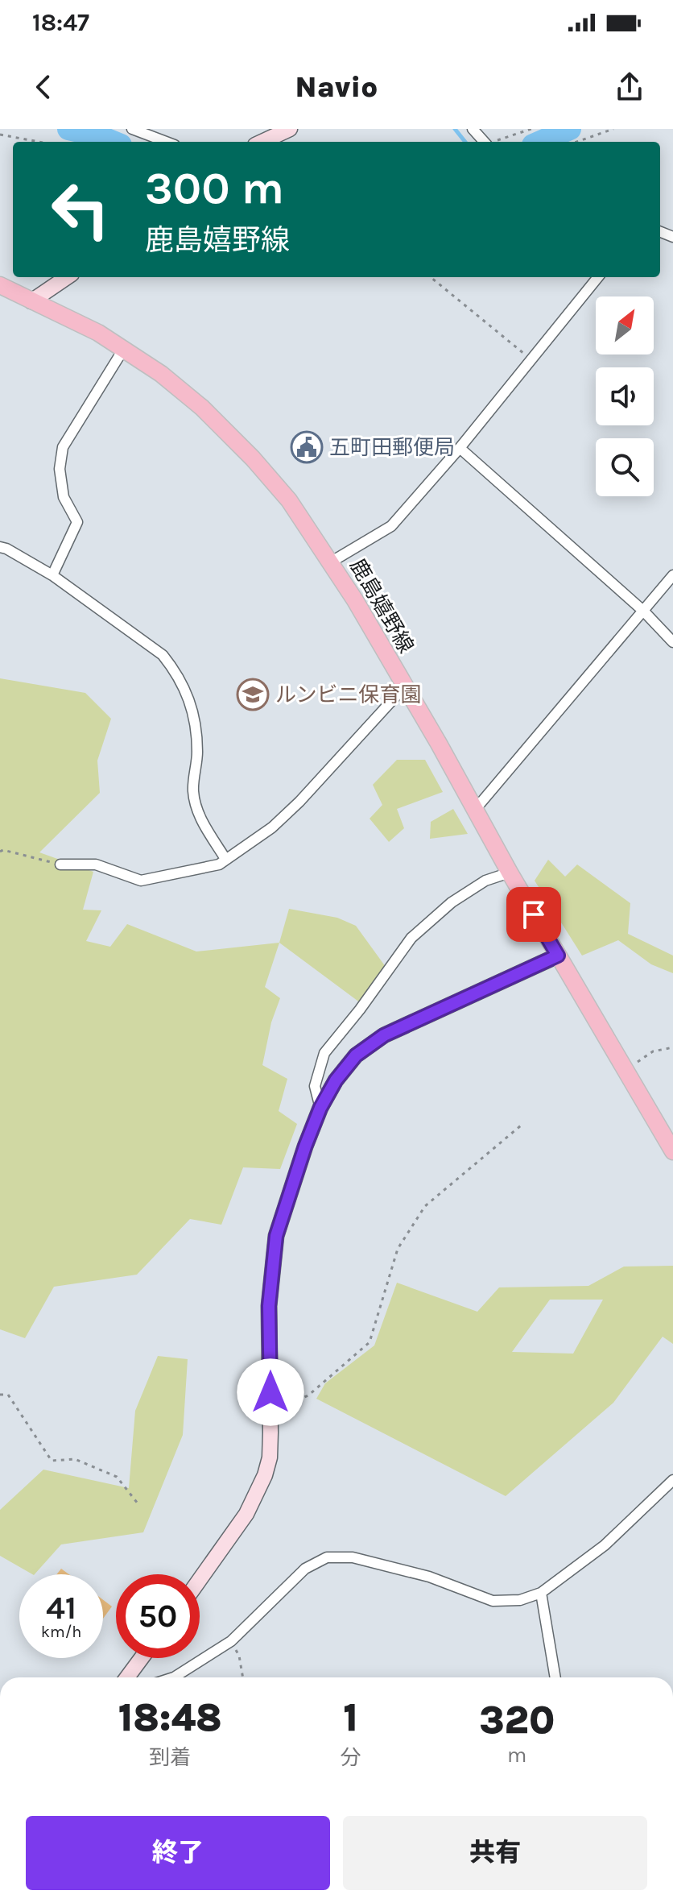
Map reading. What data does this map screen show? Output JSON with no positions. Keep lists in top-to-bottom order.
{
  "streets": {
    "main road": ["鹿島嬉野線"]
  },
  "places": {
    "public building": ["五町田郵便局"],
    "school or university": ["ルンビニ保育園"]
  },
  "north": "top right",
  "page": {
    "status": "18:47",
    "header": "Navio",
    "turn": ["300 m", "鹿島嬉野線"],
    "speed": "41 km/h",
    "limit": "50",
    "eta": [
      "18:48",
      "到着",
      "1",
      "分",
      "320",
      "m"
    ],
    "buttons": ["終了", "共有"]
  }
}
